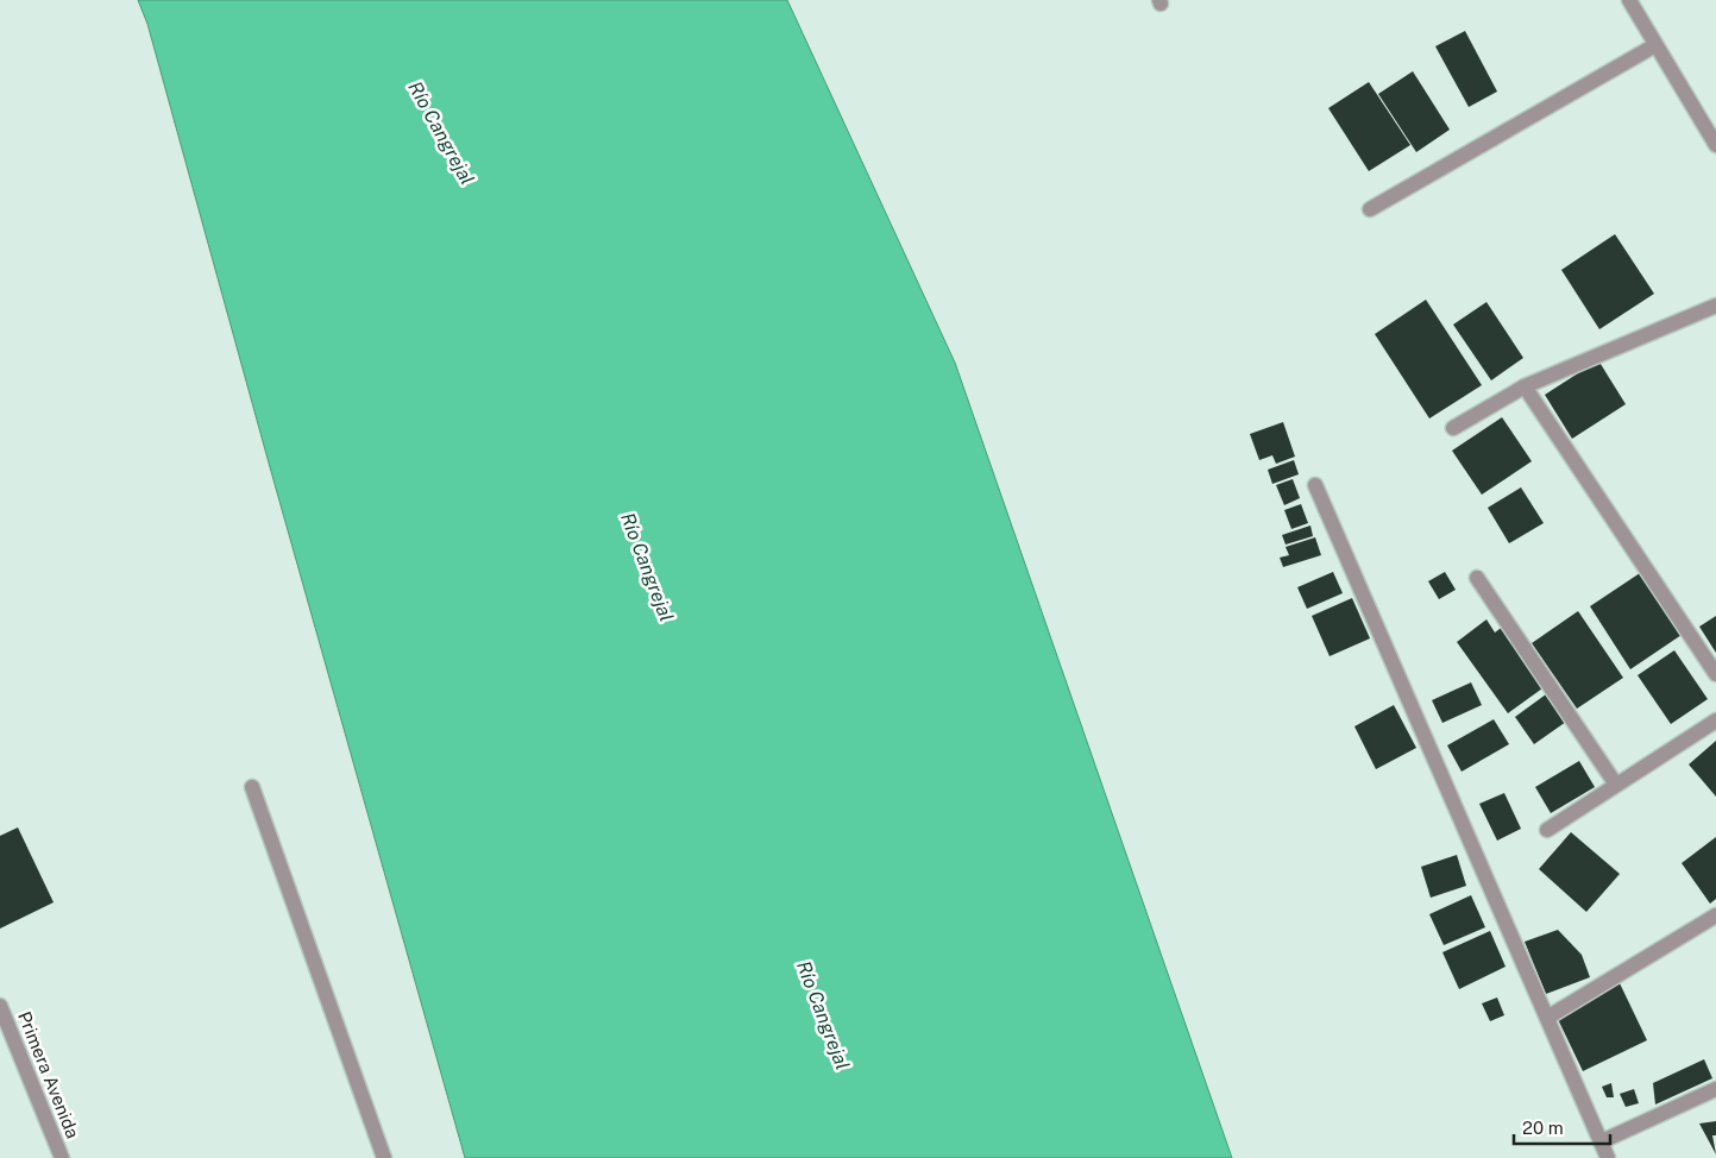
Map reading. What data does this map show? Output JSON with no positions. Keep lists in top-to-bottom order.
{
  "streets": {
    "street": ["Primera Avenida"]
  },
  "water": ["Río Cangrejal"],
  "scale_bar": "20 m"
}
